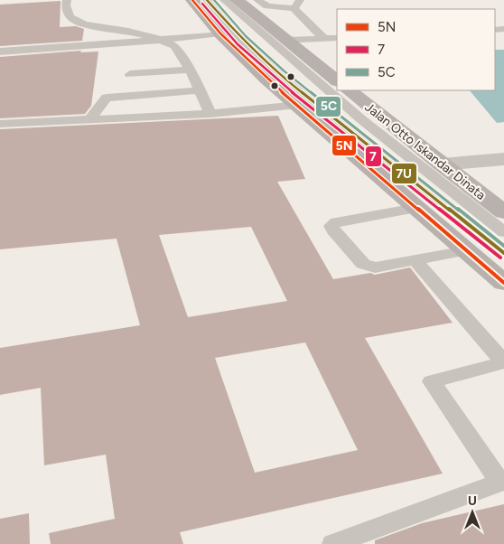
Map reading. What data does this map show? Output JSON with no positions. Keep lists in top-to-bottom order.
{
  "streets": {
    "main road": ["Jalan Otto Iskandar Dinata"]
  },
  "lines": [
    "transit line 5N",
    "transit line 5C",
    "transit line 7U",
    "transit line 7"
  ],
  "legend": ["5N", "7", "5C"],
  "north": "top"
}
